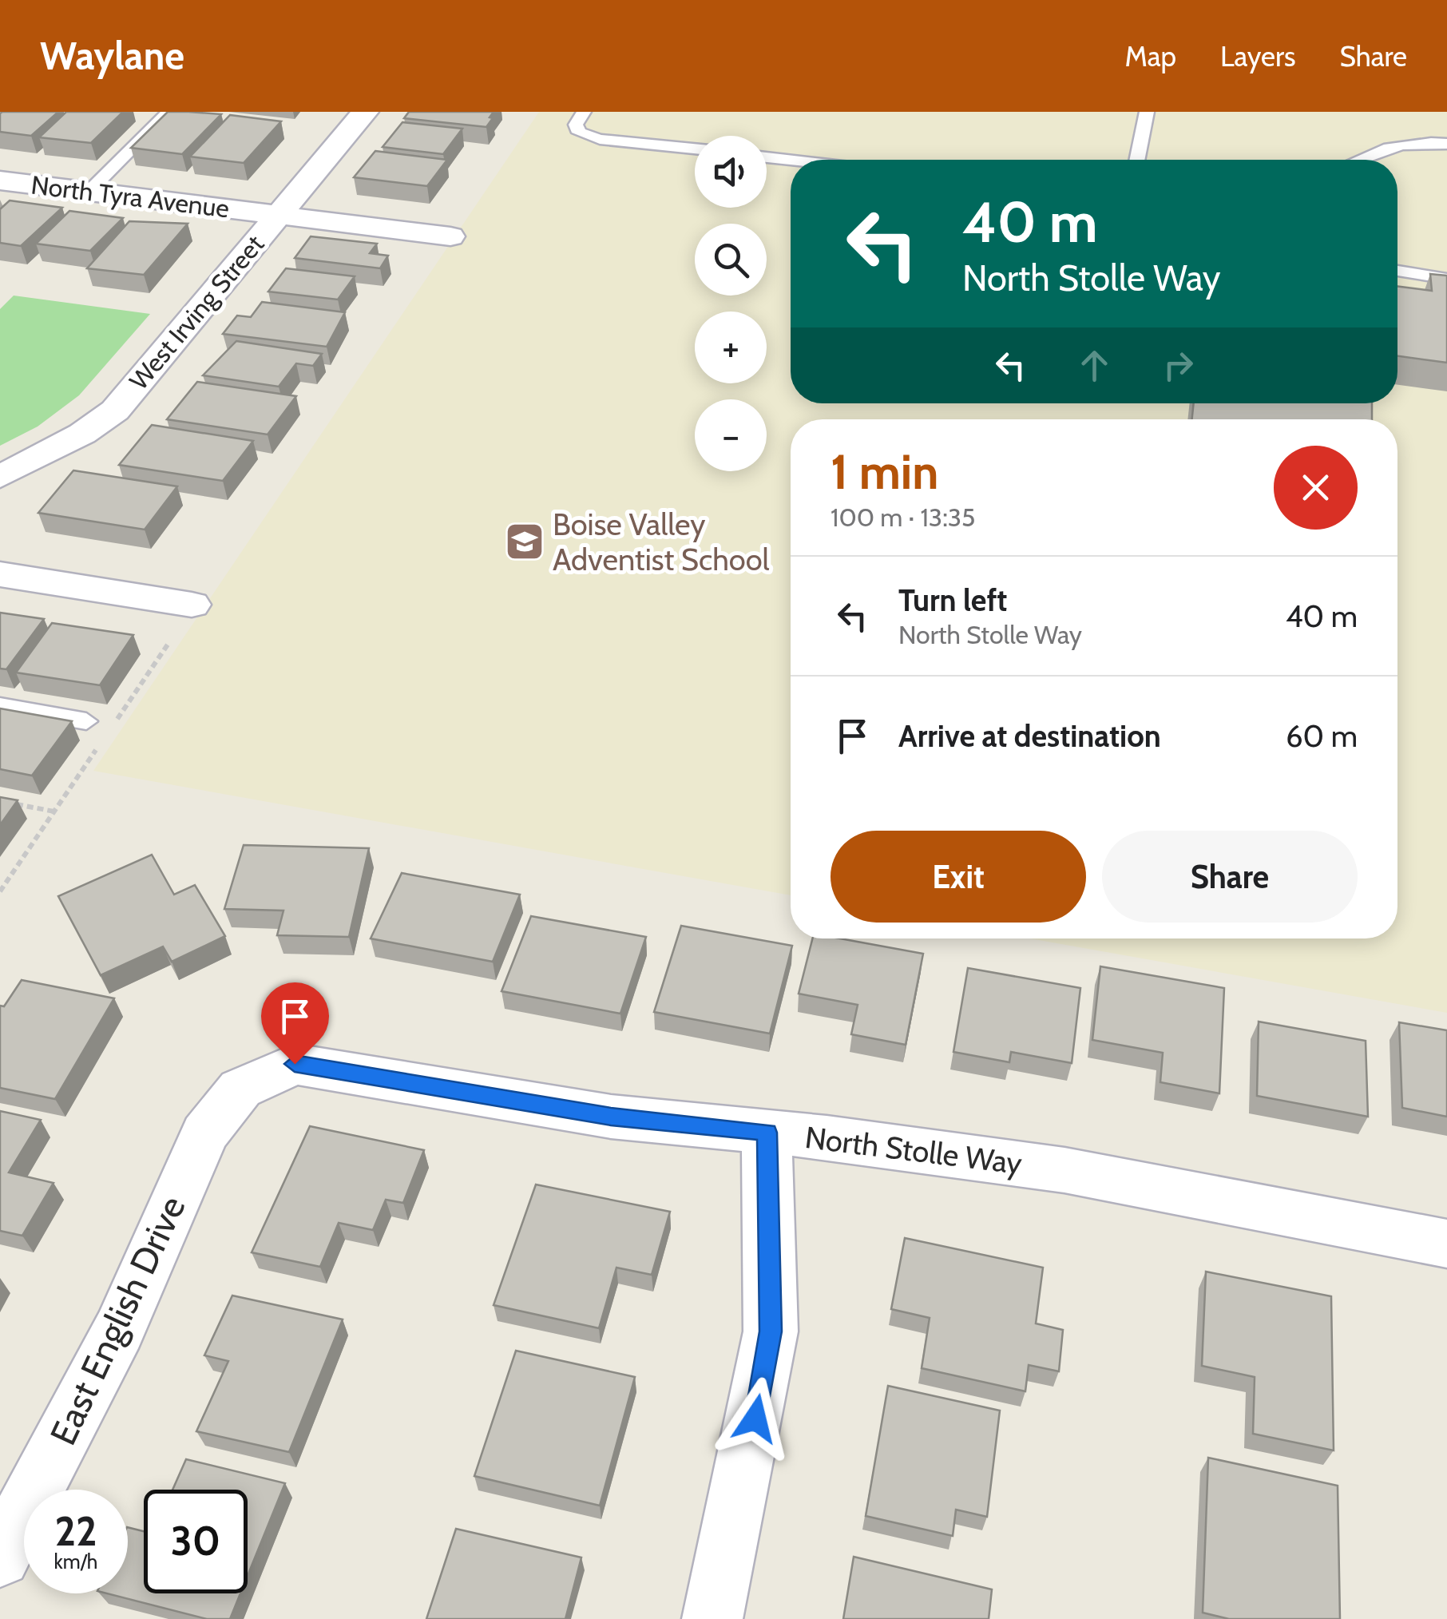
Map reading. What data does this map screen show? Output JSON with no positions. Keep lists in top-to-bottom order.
{
  "streets": {
    "street": [
      "North Tyra Avenue",
      "West Irving Street",
      "North Stolle Way",
      "East English Drive"
    ]
  },
  "crossings": [
    ["North Tyra Avenue", "West Irving Street"],
    ["North Stolle Way", "East English Drive"]
  ],
  "places": {
    "school or university": ["Boise Valley Adventist School"]
  },
  "page": {
    "header": "Waylane",
    "nav": ["Map", "Layers", "Share"],
    "map_buttons": ["+", "−"],
    "turn": ["40 m", "North Stolle Way"],
    "heading": ["1 min", "100 m · 13:35"],
    "list": [
      {
        "name": "Turn left",
        "note": "North Stolle Way",
        "value": "40 m"
      },
      {
        "name": "Arrive at destination",
        "value": "60 m"
      }
    ],
    "buttons": ["Exit", "Share"],
    "speed": "22 km/h",
    "limit": "30"
  }
}
